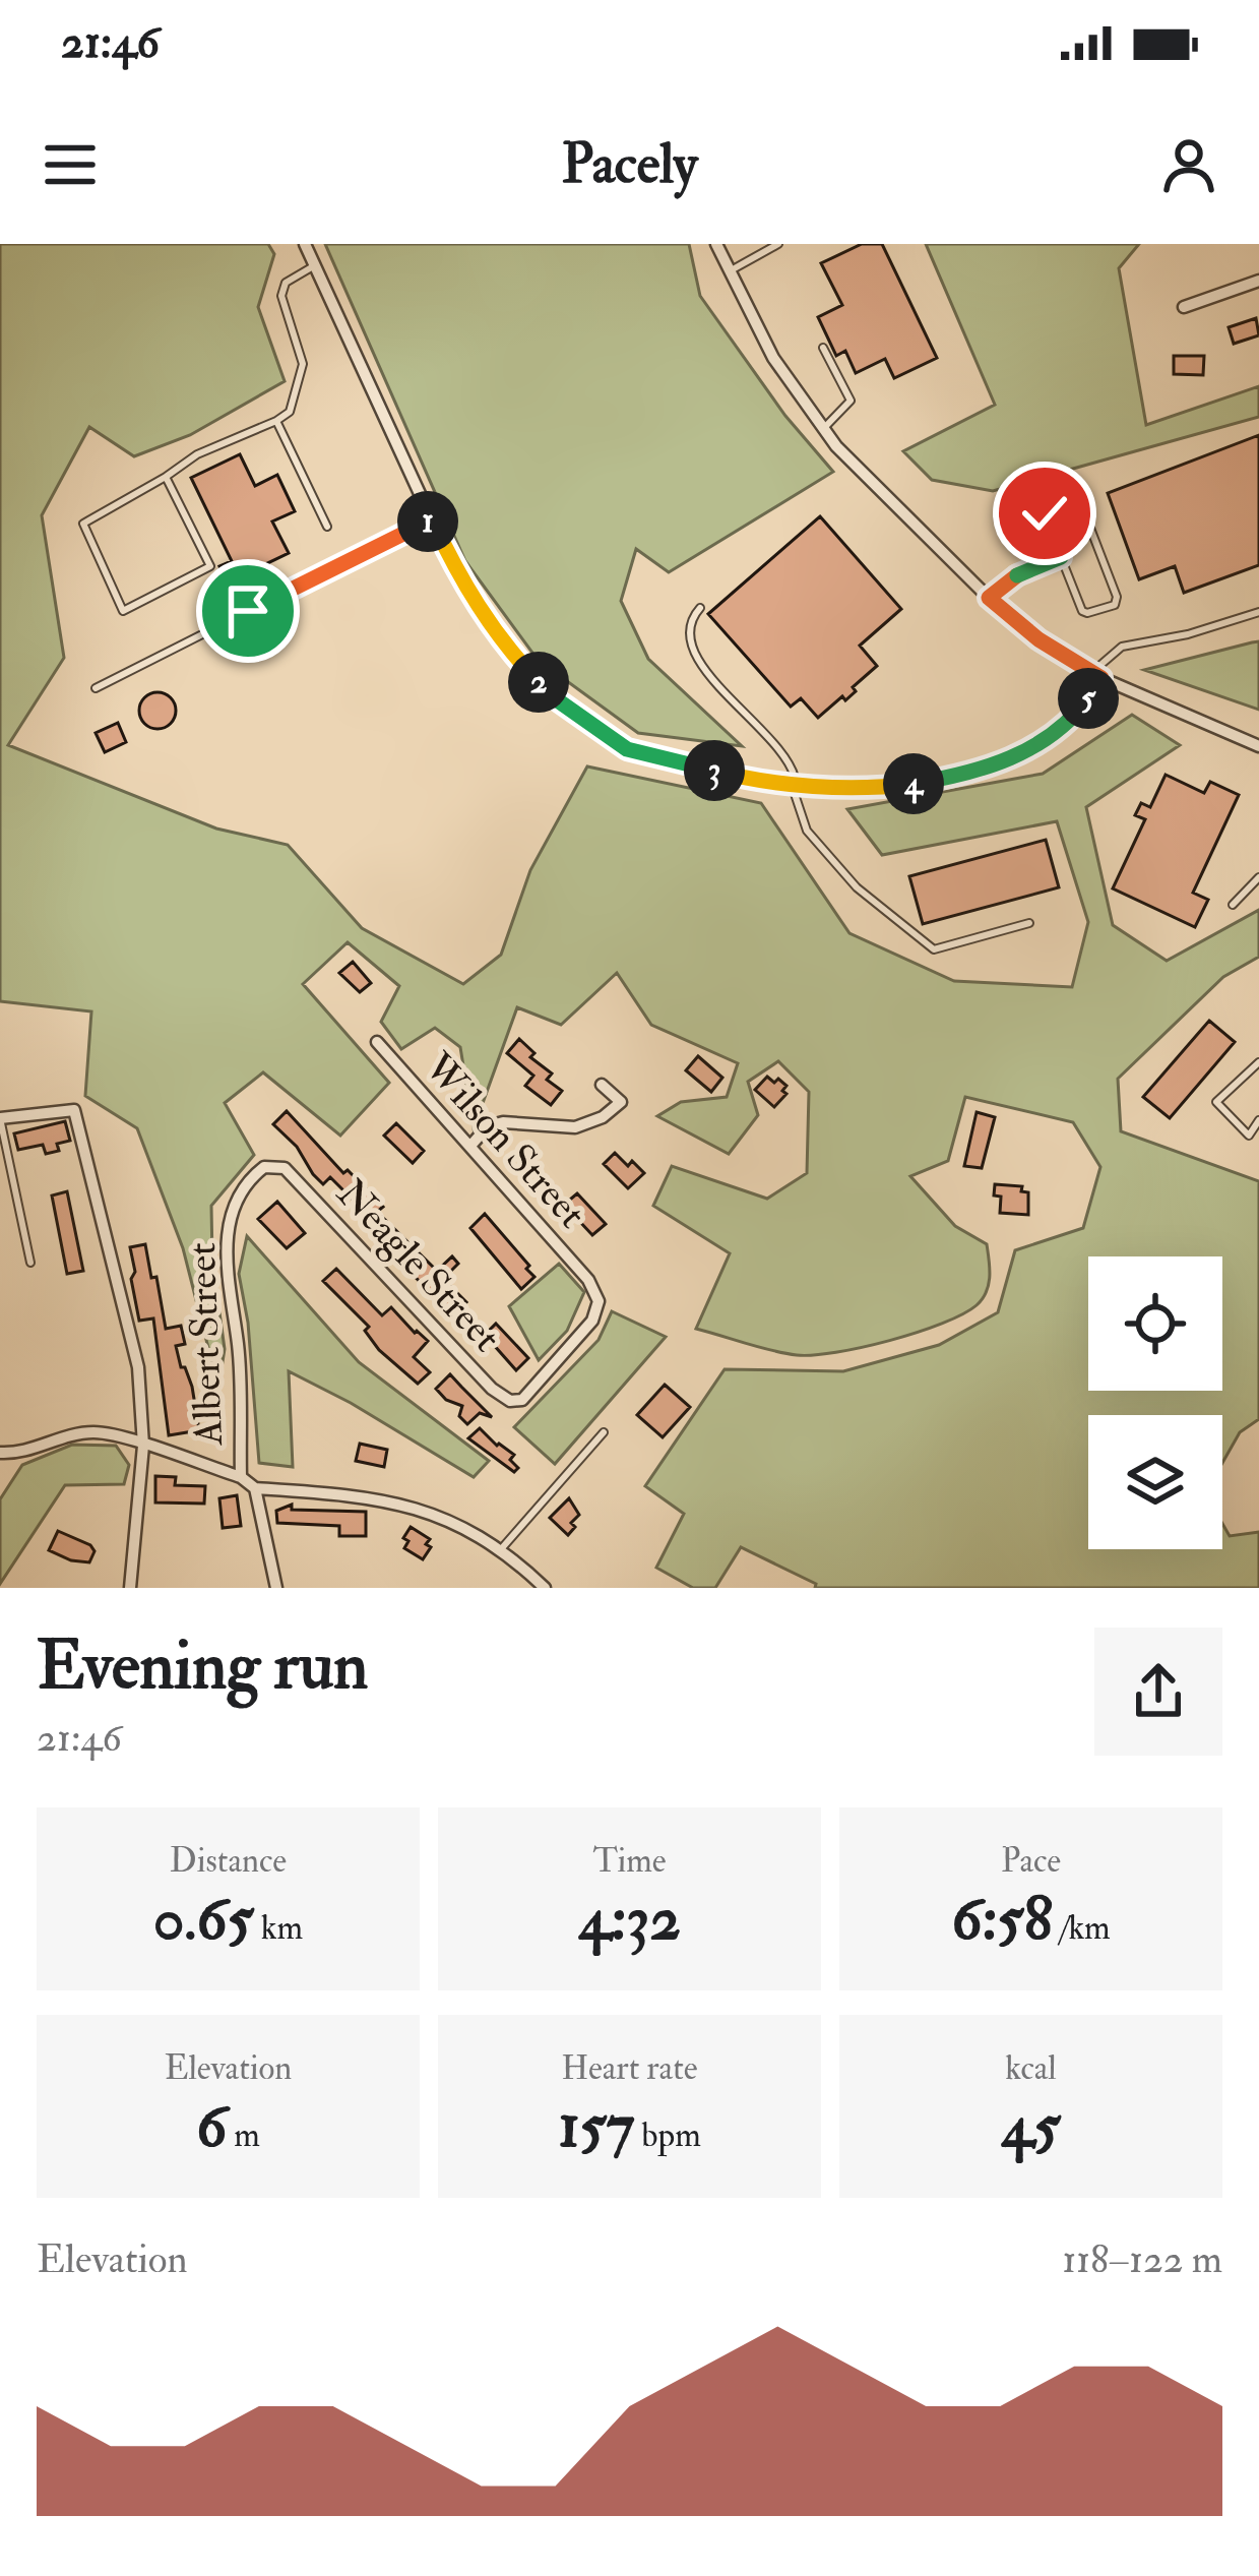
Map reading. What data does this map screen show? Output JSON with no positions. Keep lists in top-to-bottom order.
{
  "streets": {
    "street": ["Wilson Street", "Neagle Street", "Albert Street"]
  },
  "crossings": [
    ["Wilson Street", "Neagle Street"],
    ["Neagle Street", "Albert Street"]
  ],
  "page": {
    "status": "21:46",
    "header": "Pacely",
    "pins": [
      "1",
      "2",
      "5",
      "3",
      "4"
    ],
    "heading": ["Evening run", "21:46"],
    "stats": [
      ["Distance", "0.65 km"],
      ["Time", "4:32"],
      ["Pace", "6:58 /km"],
      ["Elevation", "6 m"],
      ["Heart rate", "157 bpm"],
      ["kcal", "45"]
    ],
    "chart": ["Elevation", "118–122 m"]
  }
}
